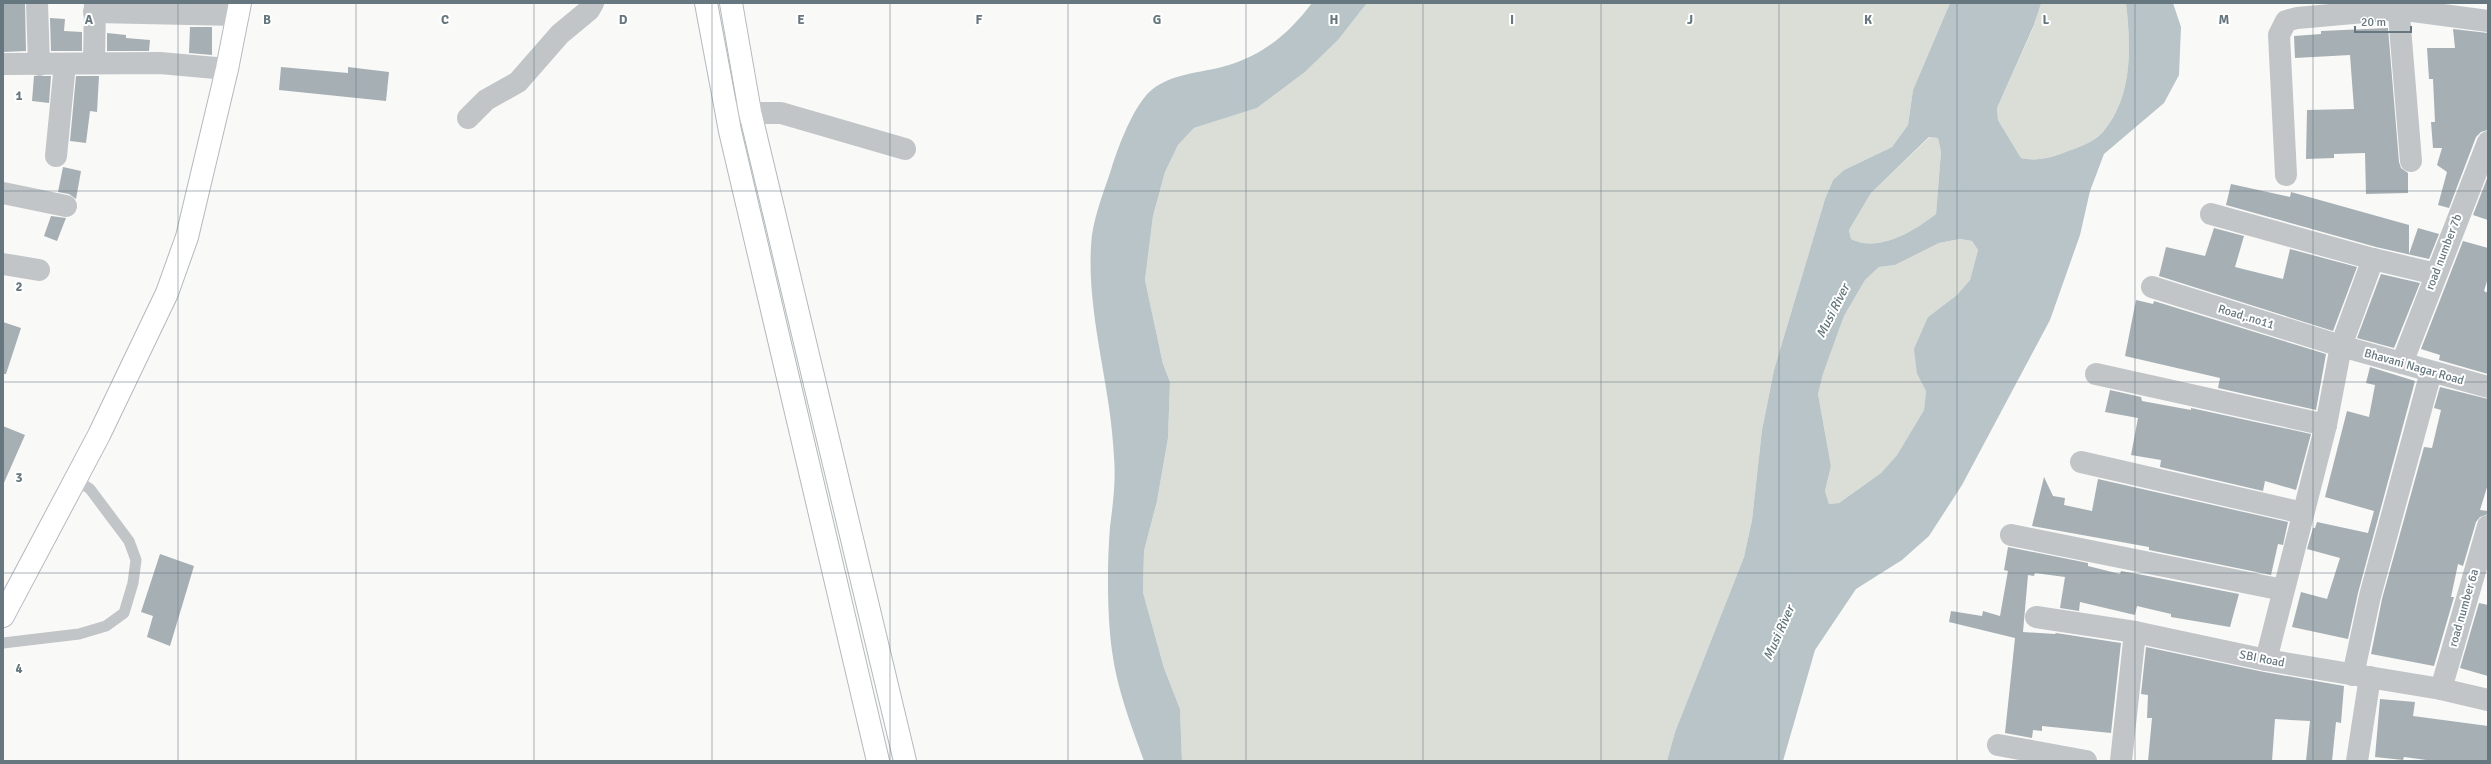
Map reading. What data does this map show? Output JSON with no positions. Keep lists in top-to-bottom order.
{
  "streets": {
    "street": [
      "road number 7b",
      "Road,.no11",
      "Bhavani Nagar Road",
      "road number 6a",
      "SBI Road"
    ]
  },
  "crossings": [
    ["road number 7b", "Bhavani Nagar Road"],
    ["Road,.no11", "Bhavani Nagar Road"],
    ["road number 6a", "SBI Road"]
  ],
  "water": ["Musi River"],
  "scale_bar": "20 m",
  "grid": {
    "columns": [
      "A",
      "B",
      "C",
      "D",
      "E",
      "F",
      "G",
      "H",
      "I",
      "J",
      "K",
      "L",
      "M"
    ],
    "rows": [
      "1",
      "2",
      "3",
      "4"
    ]
  }
}
